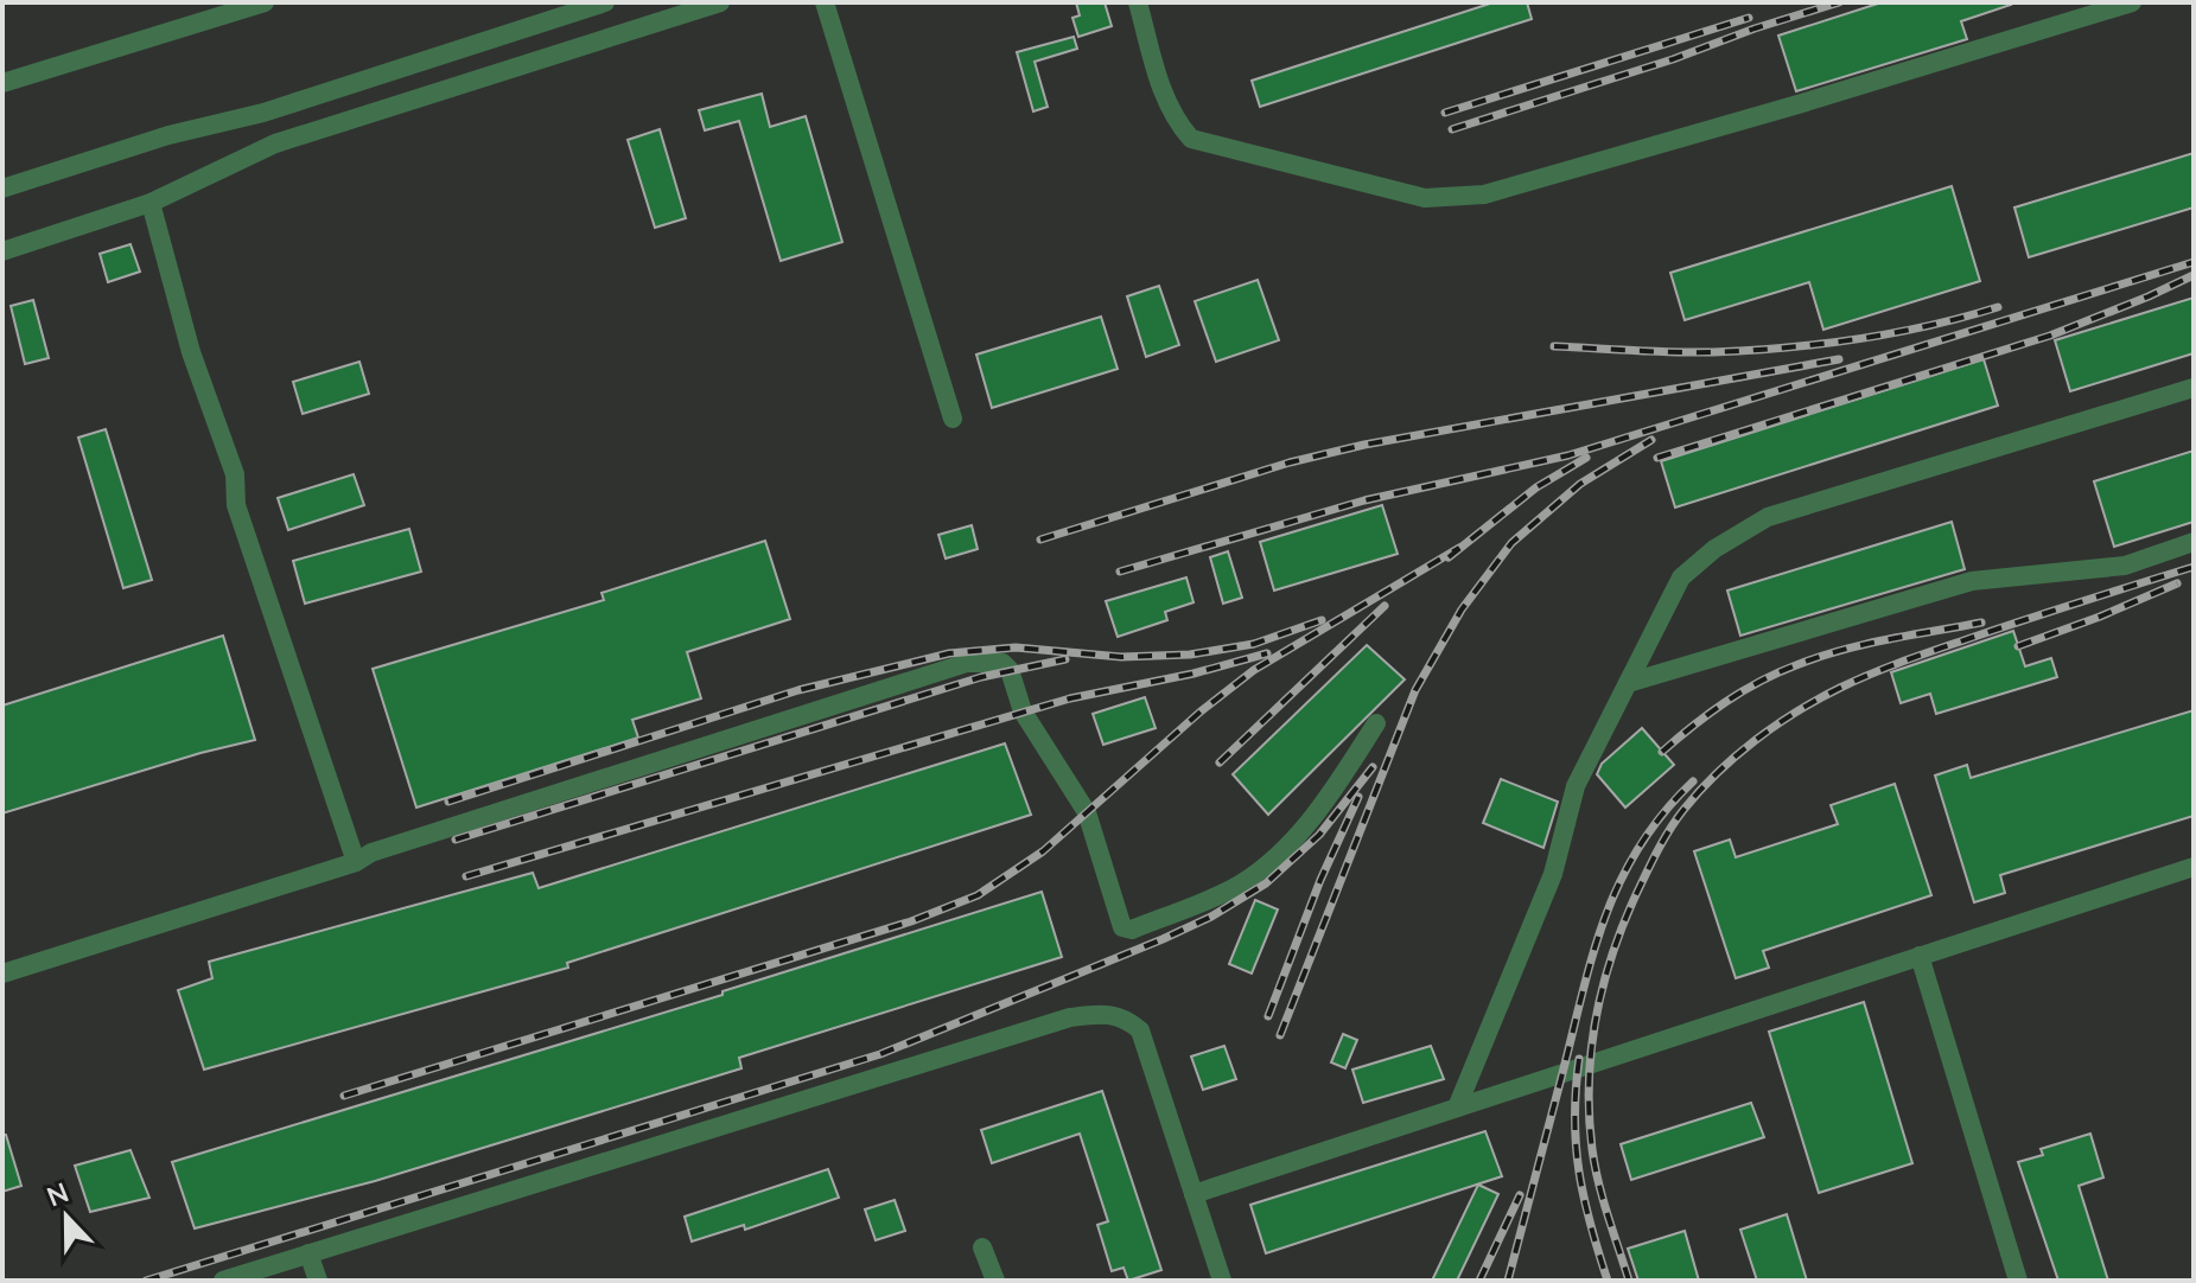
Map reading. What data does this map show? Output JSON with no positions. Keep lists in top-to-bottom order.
{
  "north": "top"
}
